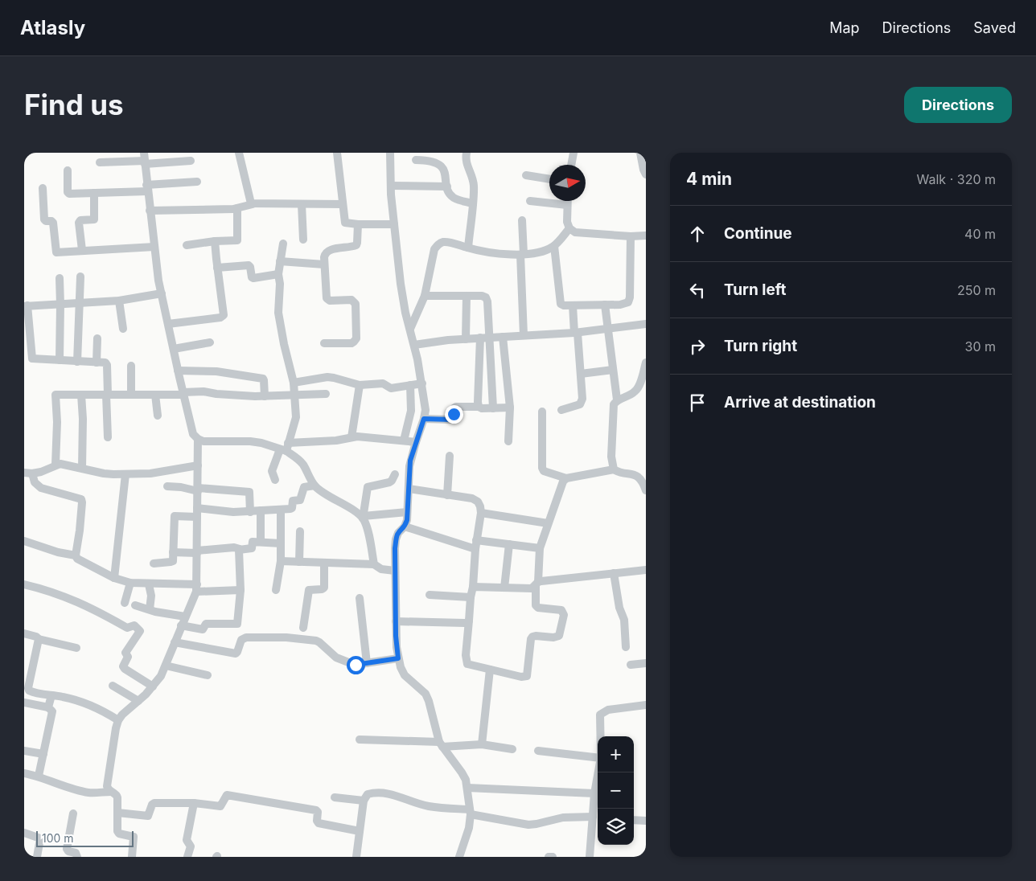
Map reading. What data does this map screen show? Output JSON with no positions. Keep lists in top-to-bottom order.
{
  "scale_bar": "100 m",
  "north": "right",
  "page": {
    "header": "Atlasly",
    "nav": ["Map", "Directions", "Saved"],
    "buttons": "Directions",
    "title": "Find us",
    "heading": ["4 min", "Walk · 320 m"],
    "list": [
      ["Continue", "40 m"],
      ["Turn left", "250 m"],
      ["Turn right", "30 m"],
      "Arrive at destination"
    ],
    "map_buttons": ["+", "−"],
    "scale": "100 m"
  }
}
